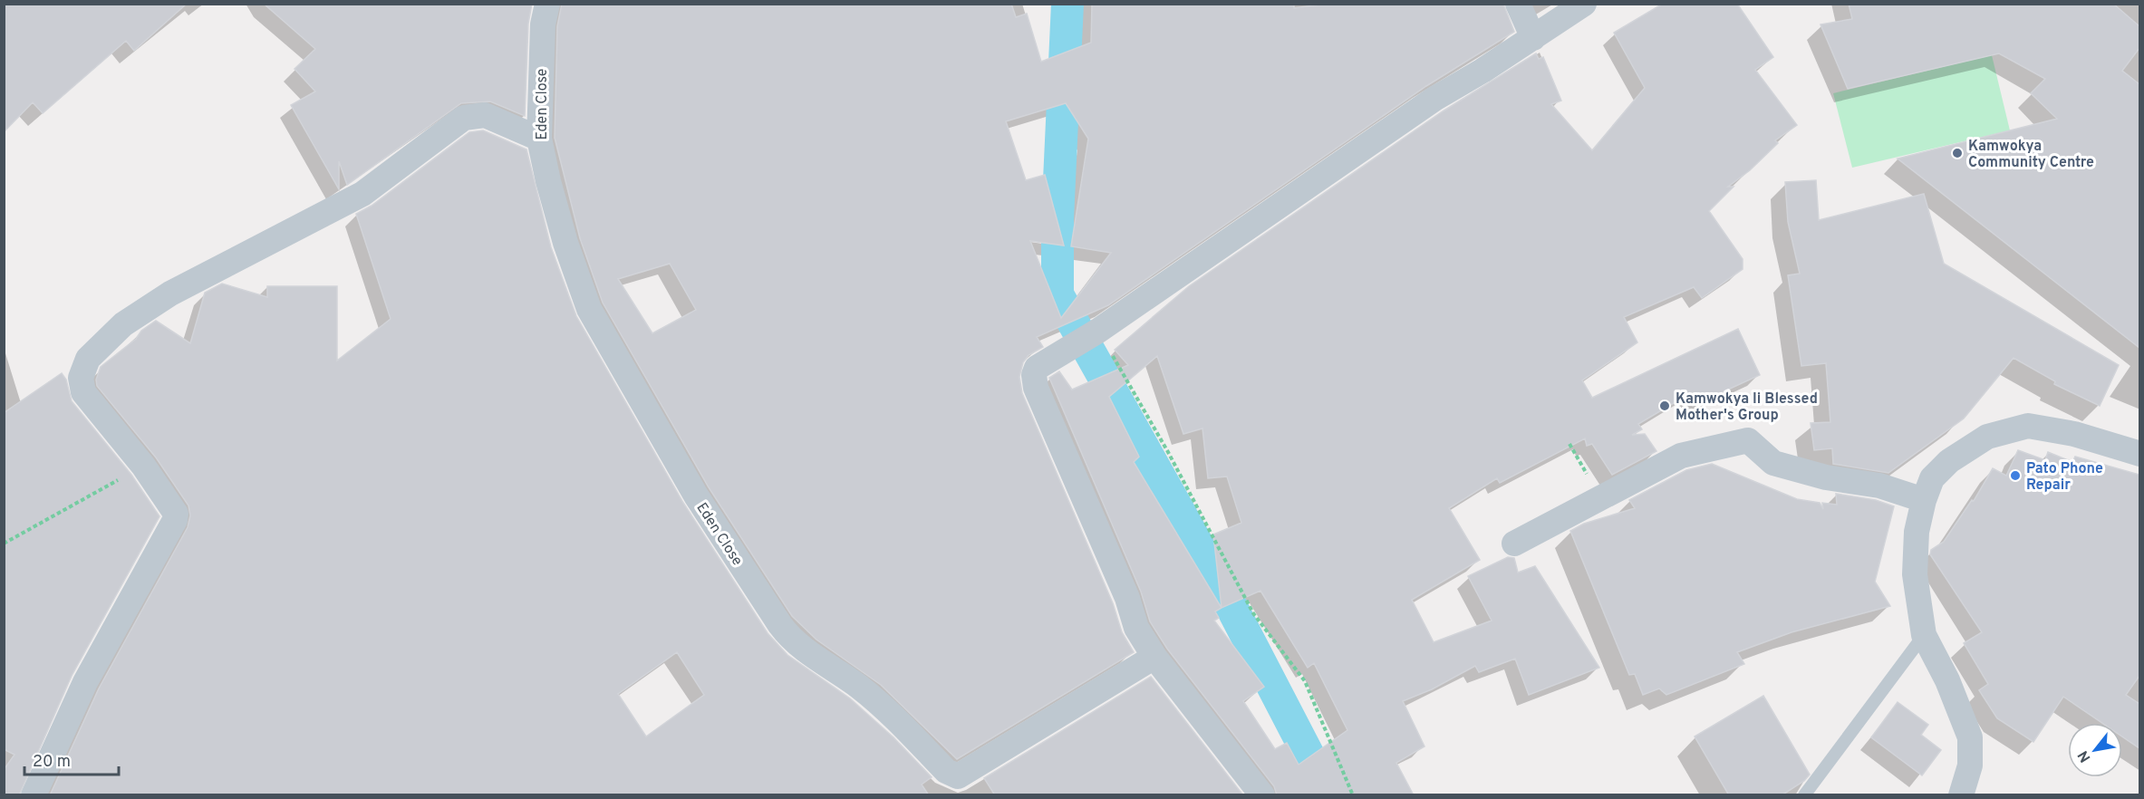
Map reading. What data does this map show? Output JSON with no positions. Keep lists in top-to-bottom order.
{
  "streets": {
    "street": ["Eden Close"]
  },
  "places": ["Kamwokya Community Centre", "Kamwokya Ii Blessed Mother's Group", "Pato Phone Repair"],
  "scale_bar": "20 m",
  "north": "bottom left"
}
